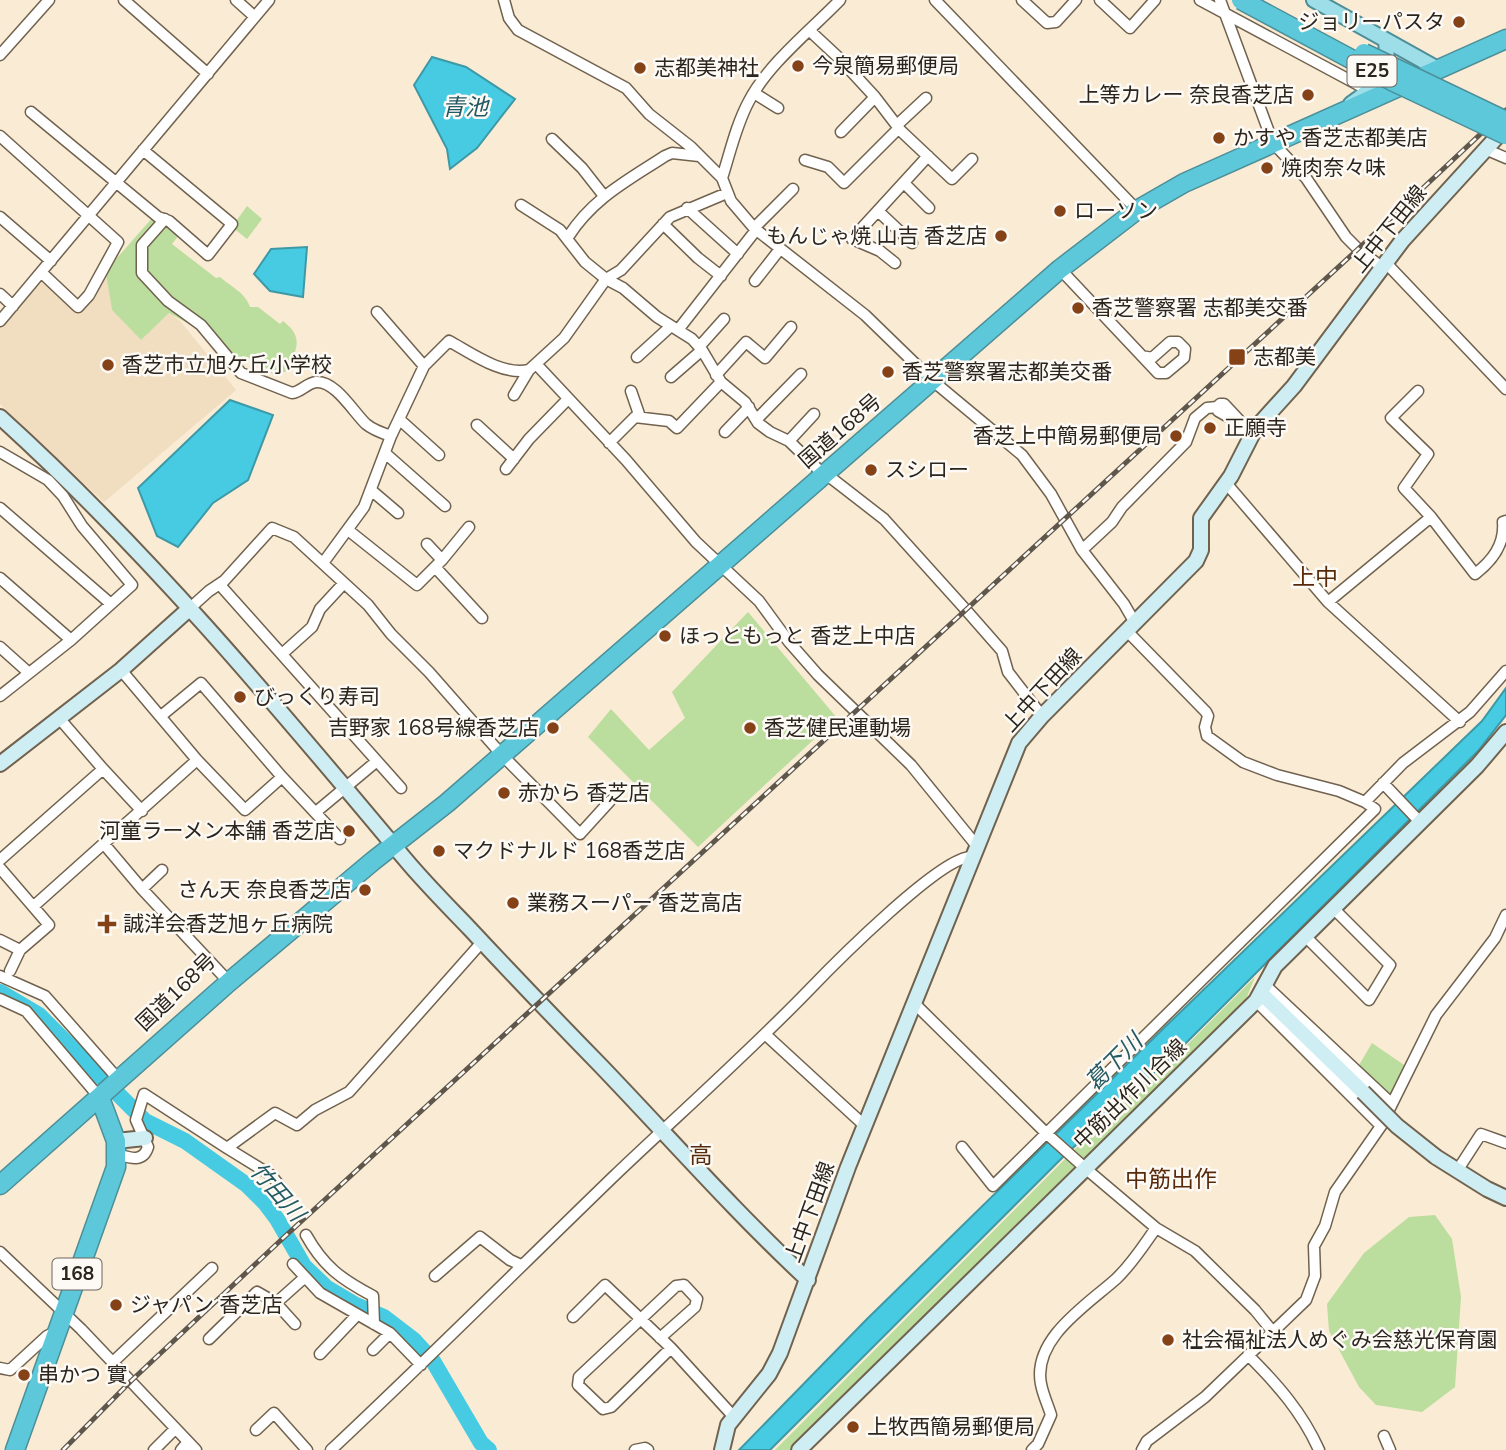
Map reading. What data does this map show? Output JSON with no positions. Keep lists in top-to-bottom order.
{
  "streets": {
    "highway": ["E25", "国道168号", "168"],
    "main road": ["上中下田線", "中筋出作川合線"]
  },
  "districts": ["上中", "高", "中筋出作"],
  "water": ["青池", "葛下川", "竹田川"],
  "places": {
    "other": [
      "ジョリーパスタ",
      "今泉簡易郵便局",
      "志都美神社",
      "上等カレー 奈良香芝店",
      "かすや 香芝志都美店",
      "焼肉奈々味",
      "ローソン",
      "もんじゃ焼 山吉 香芝店",
      "香芝警察署 志都美交番",
      "香芝市立旭ケ丘小学校",
      "香芝警察署志都美交番",
      "正願寺",
      "香芝上中簡易郵便局",
      "スシロー",
      "ほっともっと 香芝上中店",
      "びっくり寿司",
      "吉野家 168号線香芝店",
      "香芝健民運動場",
      "赤から 香芝店",
      "河童ラーメン本舗 香芝店",
      "マクドナルド 168香芝店",
      "さん天 奈良香芝店",
      "業務スーパー 香芝高店",
      "ジャパン 香芝店",
      "社会福祉法人めぐみ会慈光保育園",
      "串かつ 實",
      "上牧西簡易郵便局"
    ],
    "transit": ["志都美"],
    "health": ["誠洋会香芝旭ヶ丘病院"]
  }
}
